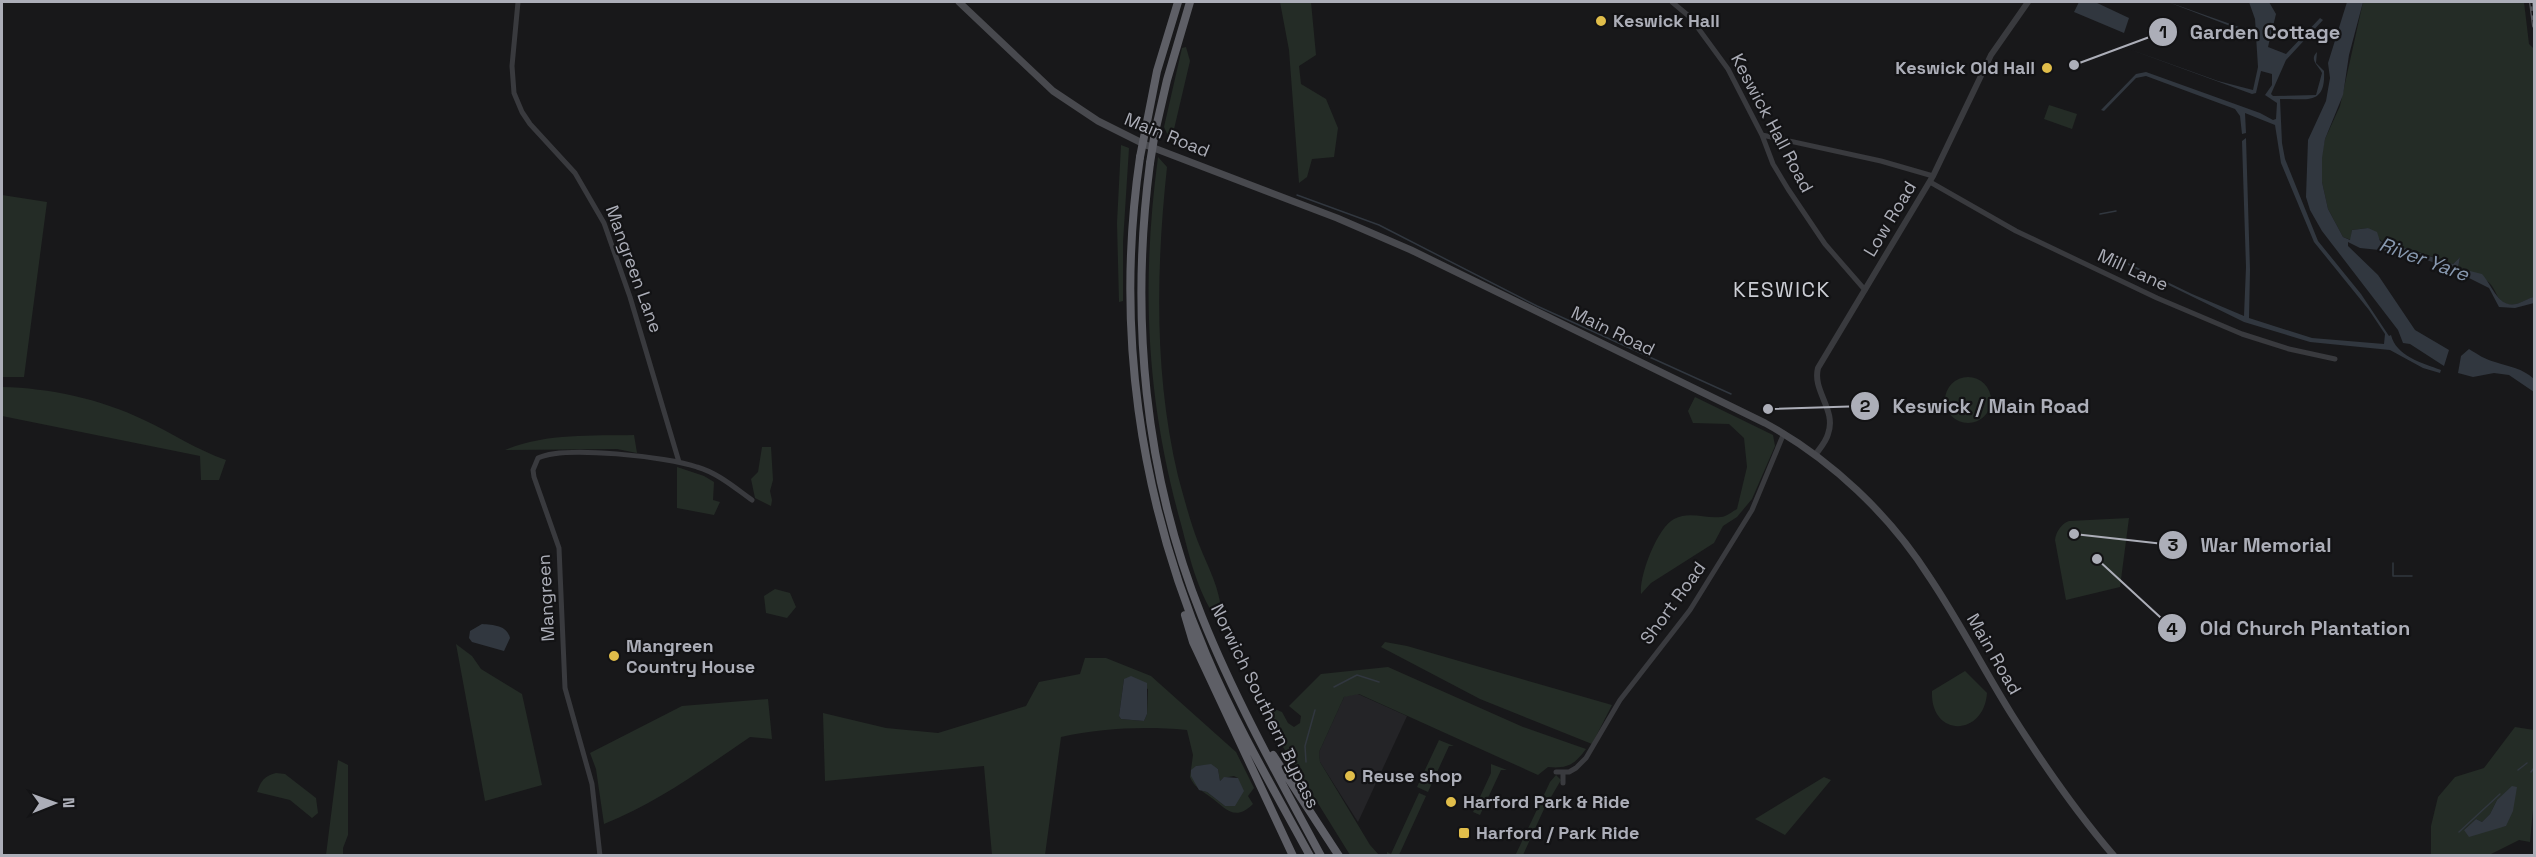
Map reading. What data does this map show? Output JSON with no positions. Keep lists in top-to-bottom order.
{
  "streets": {
    "highway": ["Norwich Southern Bypass"],
    "main road": ["Main Road"],
    "street": [
      "Keswick Hall Road",
      "Low Road",
      "Mangreen Lane",
      "Mill Lane",
      "Mangreen",
      "Short Road"
    ]
  },
  "crossings": [
    ["Keswick Hall Road", "Low Road"],
    ["Keswick Hall Road", "Mill Lane"],
    ["Main Road", "Low Road"],
    ["Main Road", "Short Road"],
    ["Low Road", "Mill Lane"],
    ["Mangreen Lane", "Mangreen"]
  ],
  "districts": ["KESWICK"],
  "water": ["River Yare"],
  "places": {
    "other": [
      "Keswick Hall",
      "Garden Cottage",
      "Keswick Old Hall",
      "Keswick / Main Road",
      "War Memorial",
      "Old Church Plantation",
      "Mangreen Country House",
      "Reuse shop",
      "Harford Park & Ride"
    ],
    "transit": ["Harford / Park Ride"]
  },
  "north": "right"
}
